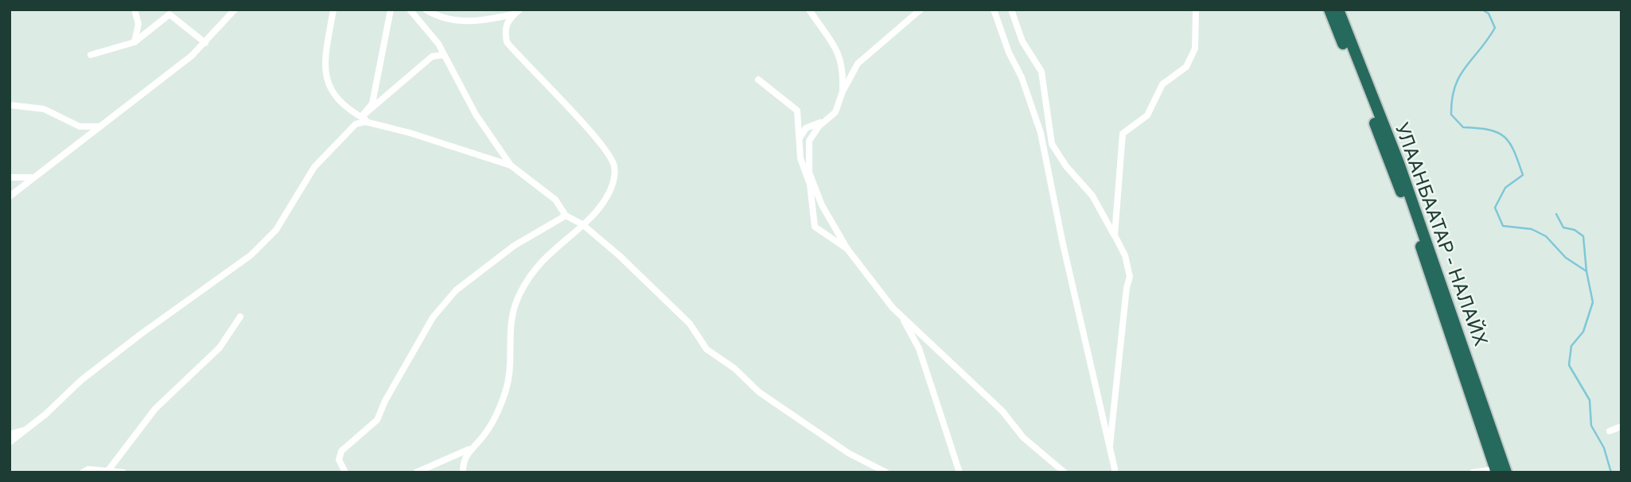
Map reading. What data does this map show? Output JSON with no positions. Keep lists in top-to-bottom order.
{
  "streets": {
    "highway": ["УЛААНБААТАР - НАЛАЙХ"]
  }
}
